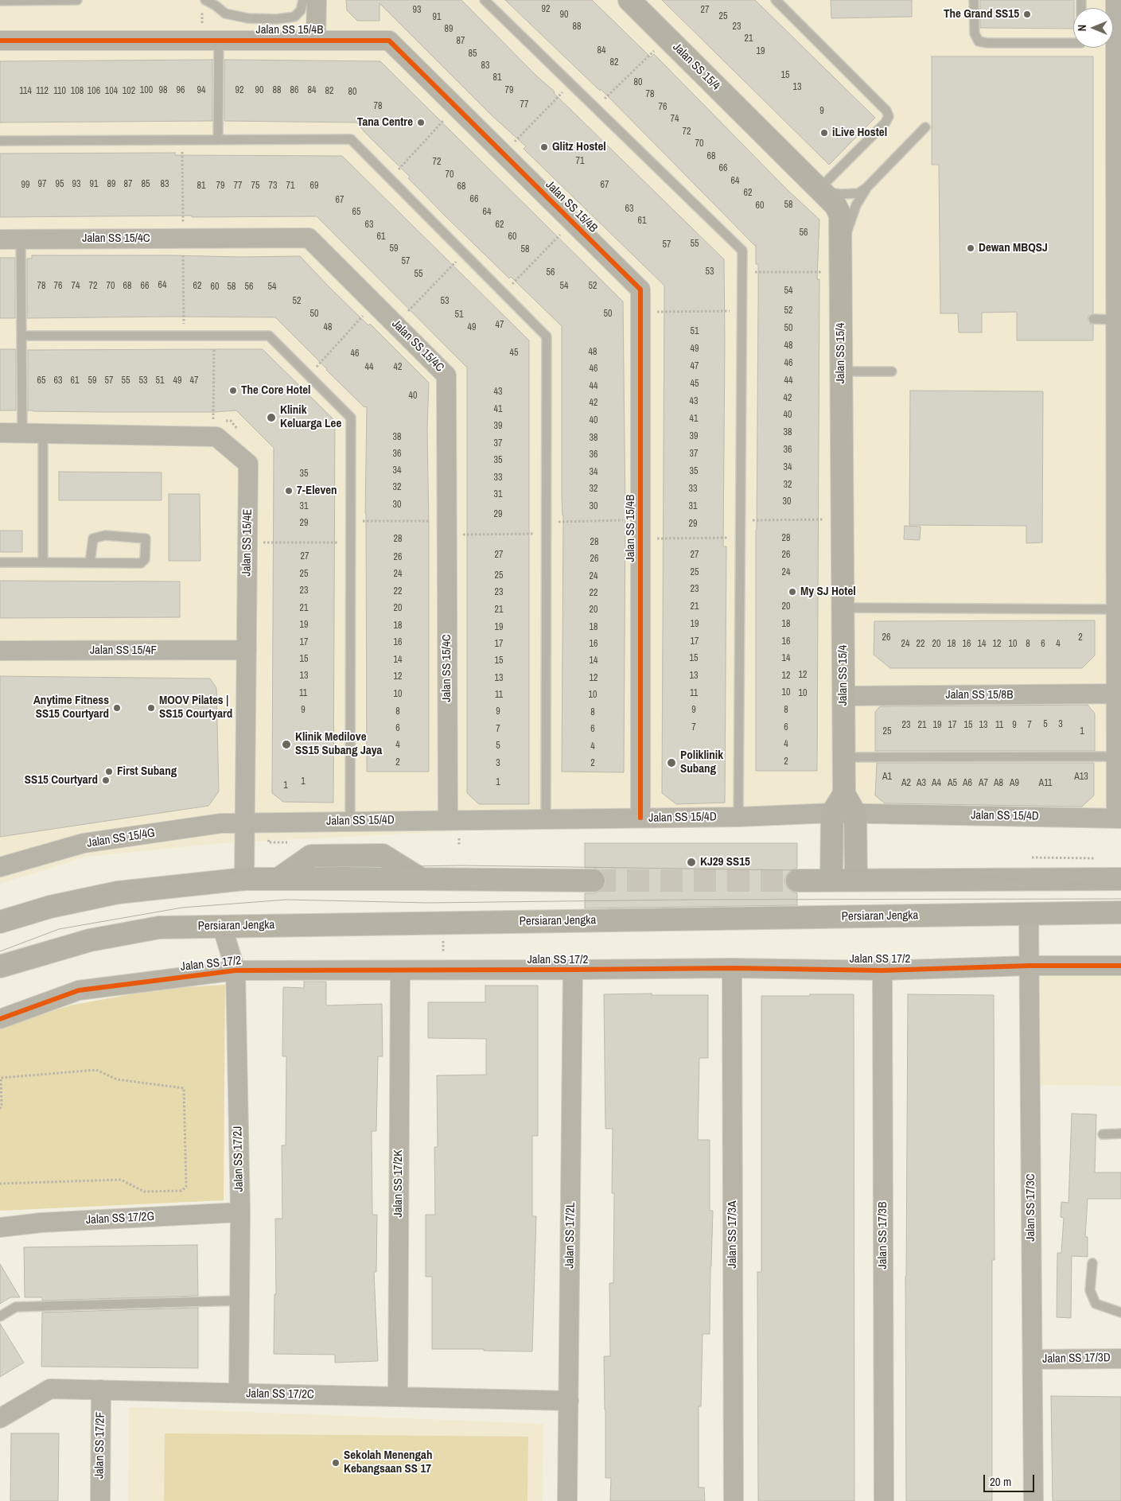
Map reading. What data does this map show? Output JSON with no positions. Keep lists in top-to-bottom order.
{
  "streets": {
    "main road": ["Jalan SS 15/4", "Persiaran Jengka"],
    "street": [
      "Jalan SS 15/4B",
      "Jalan SS 15/4C",
      "Jalan SS 15/4E",
      "Jalan SS 15/4F",
      "Jalan SS 15/8B",
      "Jalan SS 15/4D",
      "Jalan SS 15/4G",
      "Jalan SS 17/2",
      "Jalan SS 17/2J",
      "Jalan SS 17/2K",
      "Jalan SS 17/3C",
      "Jalan SS 17/2G",
      "Jalan SS 17/3A",
      "Jalan SS 17/2L",
      "Jalan SS 17/3B",
      "Jalan SS 17/3D",
      "Jalan SS 17/2C",
      "Jalan SS 17/2F"
    ]
  },
  "crossings": [
    ["Jalan SS 15/4B", "Jalan SS 15/4D"],
    ["Jalan SS 15/4", "Jalan SS 15/8B"],
    ["Jalan SS 15/4", "Jalan SS 15/4D"],
    ["Jalan SS 15/4C", "Jalan SS 15/4D"],
    ["Jalan SS 15/4E", "Jalan SS 15/4F"],
    ["Jalan SS 15/4E", "Jalan SS 15/4D"],
    ["Jalan SS 15/4E", "Jalan SS 15/4G"],
    ["Jalan SS 15/4D", "Jalan SS 15/4G"],
    ["Persiaran Jengka", "Jalan SS 17/2J"],
    ["Persiaran Jengka", "Jalan SS 17/3C"],
    ["Jalan SS 17/2", "Jalan SS 17/2J"],
    ["Jalan SS 17/2", "Jalan SS 17/2K"],
    ["Jalan SS 17/2", "Jalan SS 17/3C"],
    ["Jalan SS 17/2", "Jalan SS 17/3A"],
    ["Jalan SS 17/2", "Jalan SS 17/2L"],
    ["Jalan SS 17/2", "Jalan SS 17/3B"],
    ["Jalan SS 17/2J", "Jalan SS 17/2G"],
    ["Jalan SS 17/2J", "Jalan SS 17/2C"],
    ["Jalan SS 17/2K", "Jalan SS 17/2C"],
    ["Jalan SS 17/3C", "Jalan SS 17/3D"],
    ["Jalan SS 17/2L", "Jalan SS 17/2C"],
    ["Jalan SS 17/2C", "Jalan SS 17/2F"]
  ],
  "places": [
    "The Grand SS15",
    "Tana Centre",
    "iLive Hostel",
    "Glitz Hostel",
    "Dewan MBQSJ",
    "The Core Hotel",
    "Klinik Keluarga Lee",
    "7-Eleven",
    "My SJ Hotel",
    "Anytime Fitness SS15 Courtyard",
    "MOOV Pilates | SS15 Courtyard",
    "Klinik Medilove SS15 Subang Jaya",
    "Poliklinik Subang",
    "First Subang",
    "SS15 Courtyard",
    "KJ29 SS15",
    "Sekolah Menengah Kebangsaan SS 17"
  ],
  "house_numbers": [
    "92",
    "93",
    "27",
    "90",
    "25",
    "91",
    "88",
    "23",
    "89",
    "21",
    "87",
    "84",
    "19",
    "85",
    "82",
    "83",
    "15",
    "81",
    "80",
    "13",
    "100",
    "98",
    "96",
    "94",
    "92",
    "90",
    "88",
    "86",
    "84",
    "79",
    "114",
    "112",
    "110",
    "108",
    "106",
    "104",
    "102",
    "82",
    "80",
    "78",
    "77",
    "78",
    "76",
    "9",
    "74",
    "72",
    "70",
    "68",
    "71",
    "72",
    "66",
    "70",
    "64",
    "97",
    "95",
    "93",
    "91",
    "89",
    "87",
    "85",
    "83",
    "99",
    "67",
    "81",
    "79",
    "77",
    "75",
    "73",
    "71",
    "69",
    "68",
    "62",
    "66",
    "67",
    "58",
    "60",
    "63",
    "65",
    "64",
    "61",
    "63",
    "62",
    "56",
    "61",
    "60",
    "55",
    "57",
    "59",
    "58",
    "57",
    "53",
    "56",
    "55",
    "64",
    "78",
    "76",
    "74",
    "72",
    "70",
    "68",
    "66",
    "62",
    "54",
    "52",
    "60",
    "58",
    "56",
    "54",
    "54",
    "52",
    "53",
    "52",
    "50",
    "50",
    "51",
    "47",
    "48",
    "49",
    "50",
    "51",
    "48",
    "49",
    "48",
    "45",
    "46",
    "46",
    "47",
    "44",
    "42",
    "46",
    "65",
    "63",
    "61",
    "59",
    "57",
    "55",
    "53",
    "51",
    "49",
    "47",
    "44",
    "45",
    "44",
    "43",
    "40",
    "42",
    "43",
    "42",
    "41",
    "40",
    "41",
    "40",
    "39",
    "38",
    "39",
    "38",
    "38",
    "37",
    "36",
    "36",
    "37",
    "36",
    "35",
    "34",
    "34",
    "35",
    "34",
    "35",
    "33",
    "32",
    "32",
    "32",
    "33",
    "31",
    "30",
    "30",
    "31",
    "30",
    "31",
    "29",
    "29",
    "29",
    "28",
    "28",
    "28",
    "27",
    "27",
    "26",
    "27",
    "26",
    "26",
    "25",
    "24",
    "25",
    "24",
    "25",
    "24",
    "23",
    "23",
    "22",
    "23",
    "22",
    "21",
    "20",
    "21",
    "20",
    "21",
    "20",
    "19",
    "18",
    "19",
    "18",
    "19",
    "18",
    "26",
    "2",
    "17",
    "16",
    "17",
    "16",
    "17",
    "16",
    "24",
    "22",
    "20",
    "18",
    "16",
    "14",
    "12",
    "10",
    "8",
    "6",
    "4",
    "15",
    "14",
    "15",
    "14",
    "15",
    "14",
    "12",
    "13",
    "13",
    "12",
    "12",
    "13",
    "12",
    "10",
    "11",
    "11",
    "10",
    "10",
    "11",
    "10",
    "9",
    "9",
    "8",
    "8",
    "9",
    "8",
    "5",
    "3",
    "23",
    "21",
    "19",
    "17",
    "15",
    "13",
    "11",
    "9",
    "7",
    "7",
    "6",
    "6",
    "7",
    "6",
    "25",
    "1",
    "4",
    "4",
    "5",
    "4",
    "2",
    "2",
    "3",
    "2",
    "A1",
    "A13",
    "1",
    "1",
    "A2",
    "A3",
    "A4",
    "A5",
    "A6",
    "A7",
    "A8",
    "A9",
    "A11",
    "1"
  ],
  "scale_bar": "20 m",
  "north": "left"
}
